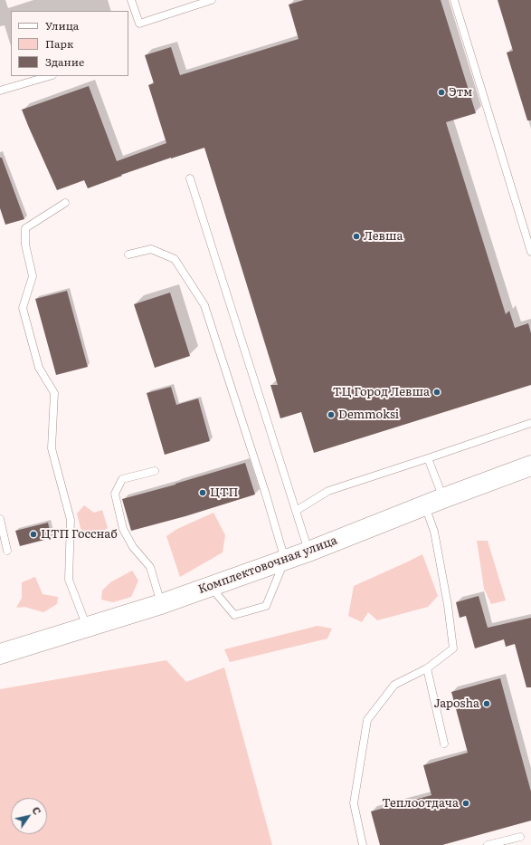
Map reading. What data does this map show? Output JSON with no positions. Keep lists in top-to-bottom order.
{
  "streets": {
    "street": ["Комплектовочная улица"]
  },
  "places": [
    "Этм",
    "Левша",
    "ТЦ Город Левша",
    "Demmoksi",
    "ЦТП",
    "ЦТП Госснаб",
    "Japosha",
    "Теплоотдача"
  ],
  "legend": ["Улица", "Парк", "Здание"],
  "north": "top right"
}
